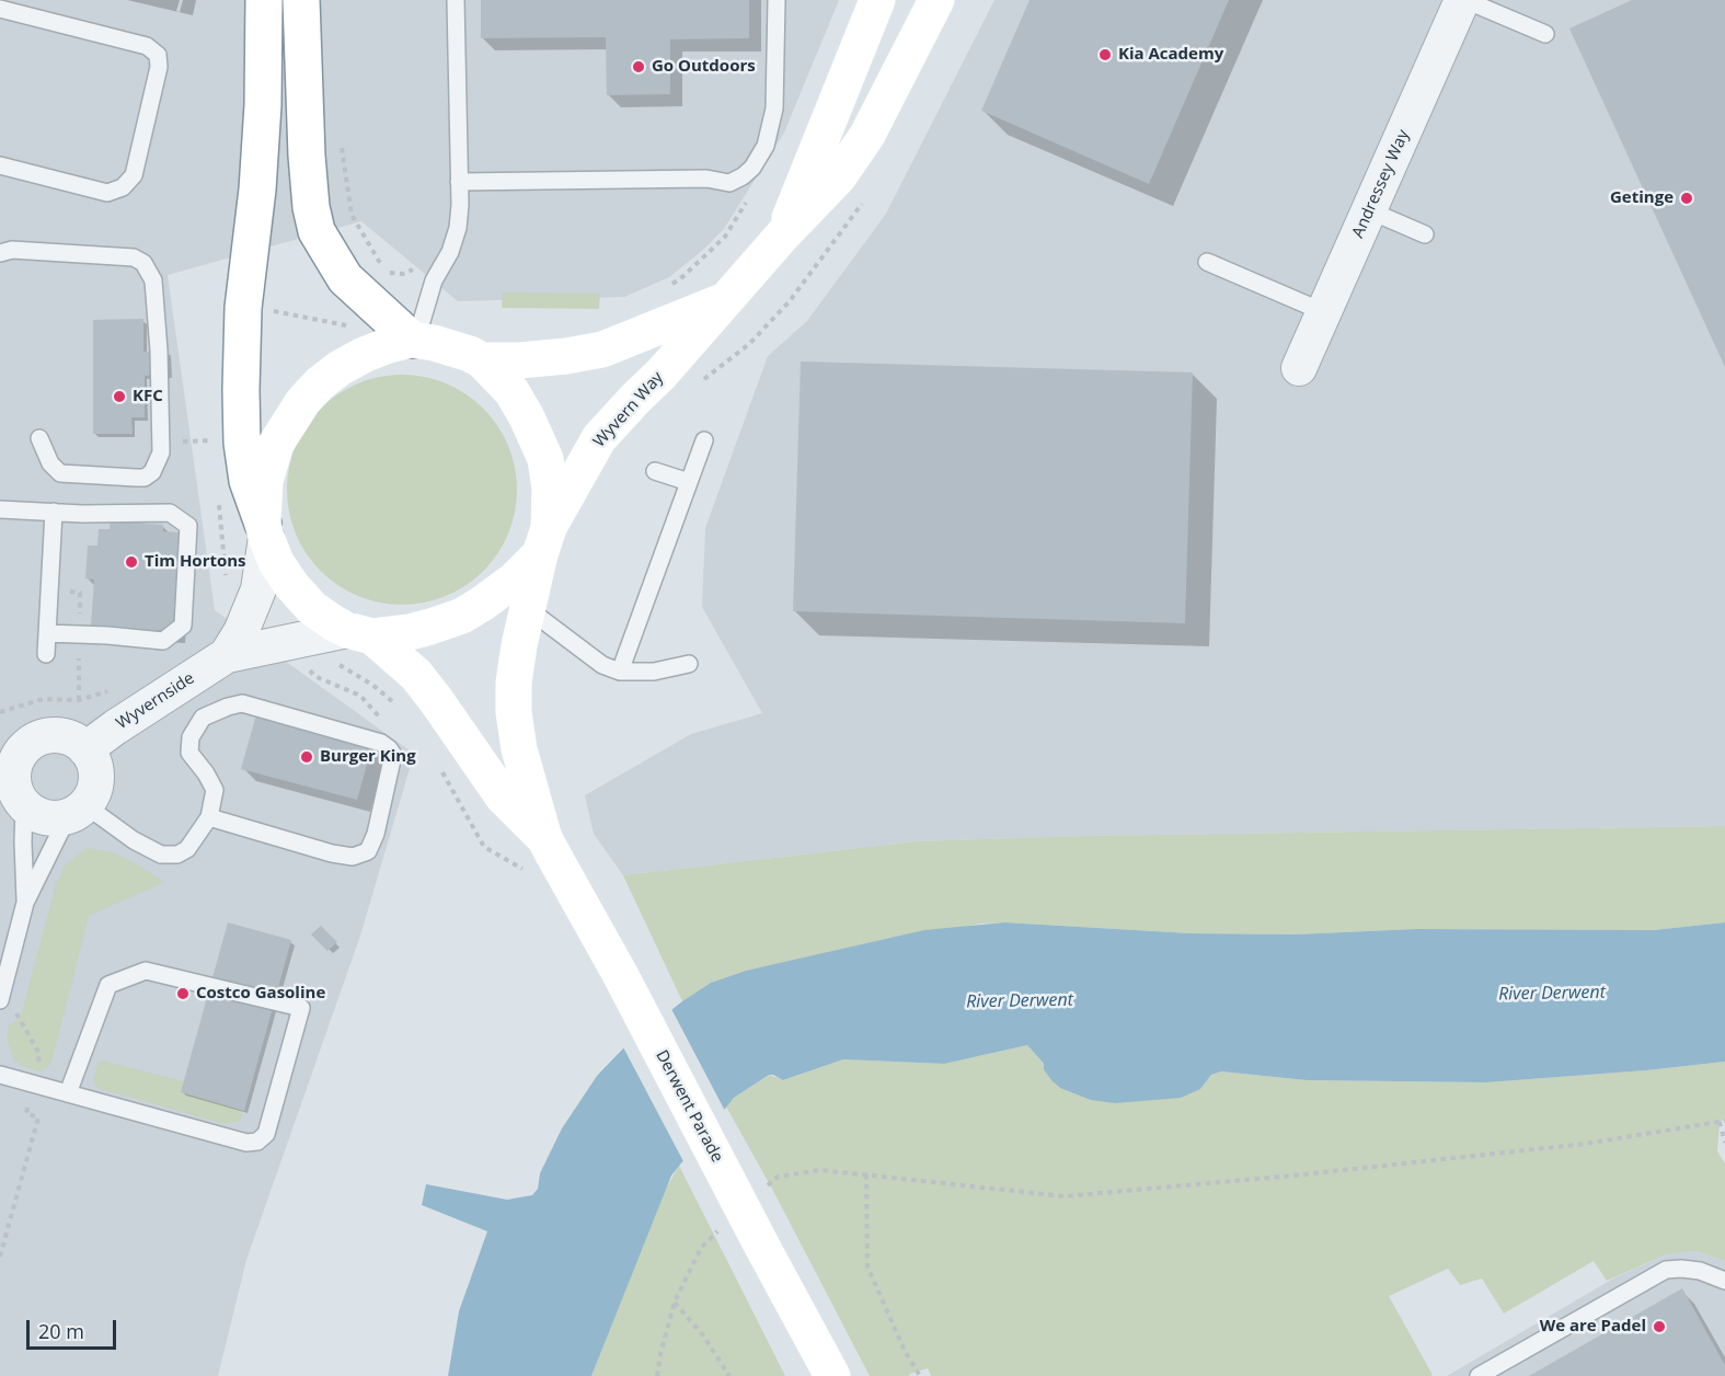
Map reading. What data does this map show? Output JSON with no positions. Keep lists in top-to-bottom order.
{
  "streets": {
    "main road": ["Wyvern Way", "Derwent Parade"],
    "street": ["Andressey Way", "Wyvernside"]
  },
  "crossings": [
    ["Wyvern Way", "Derwent Parade"],
    ["Wyvernside", "Derwent Parade"]
  ],
  "water": ["River Derwent"],
  "places": [
    "Kia Academy",
    "Go Outdoors",
    "Getinge",
    "KFC",
    "Tim Hortons",
    "Burger King",
    "Costco Gasoline",
    "We are Padel"
  ],
  "scale_bar": "20 m"
}
